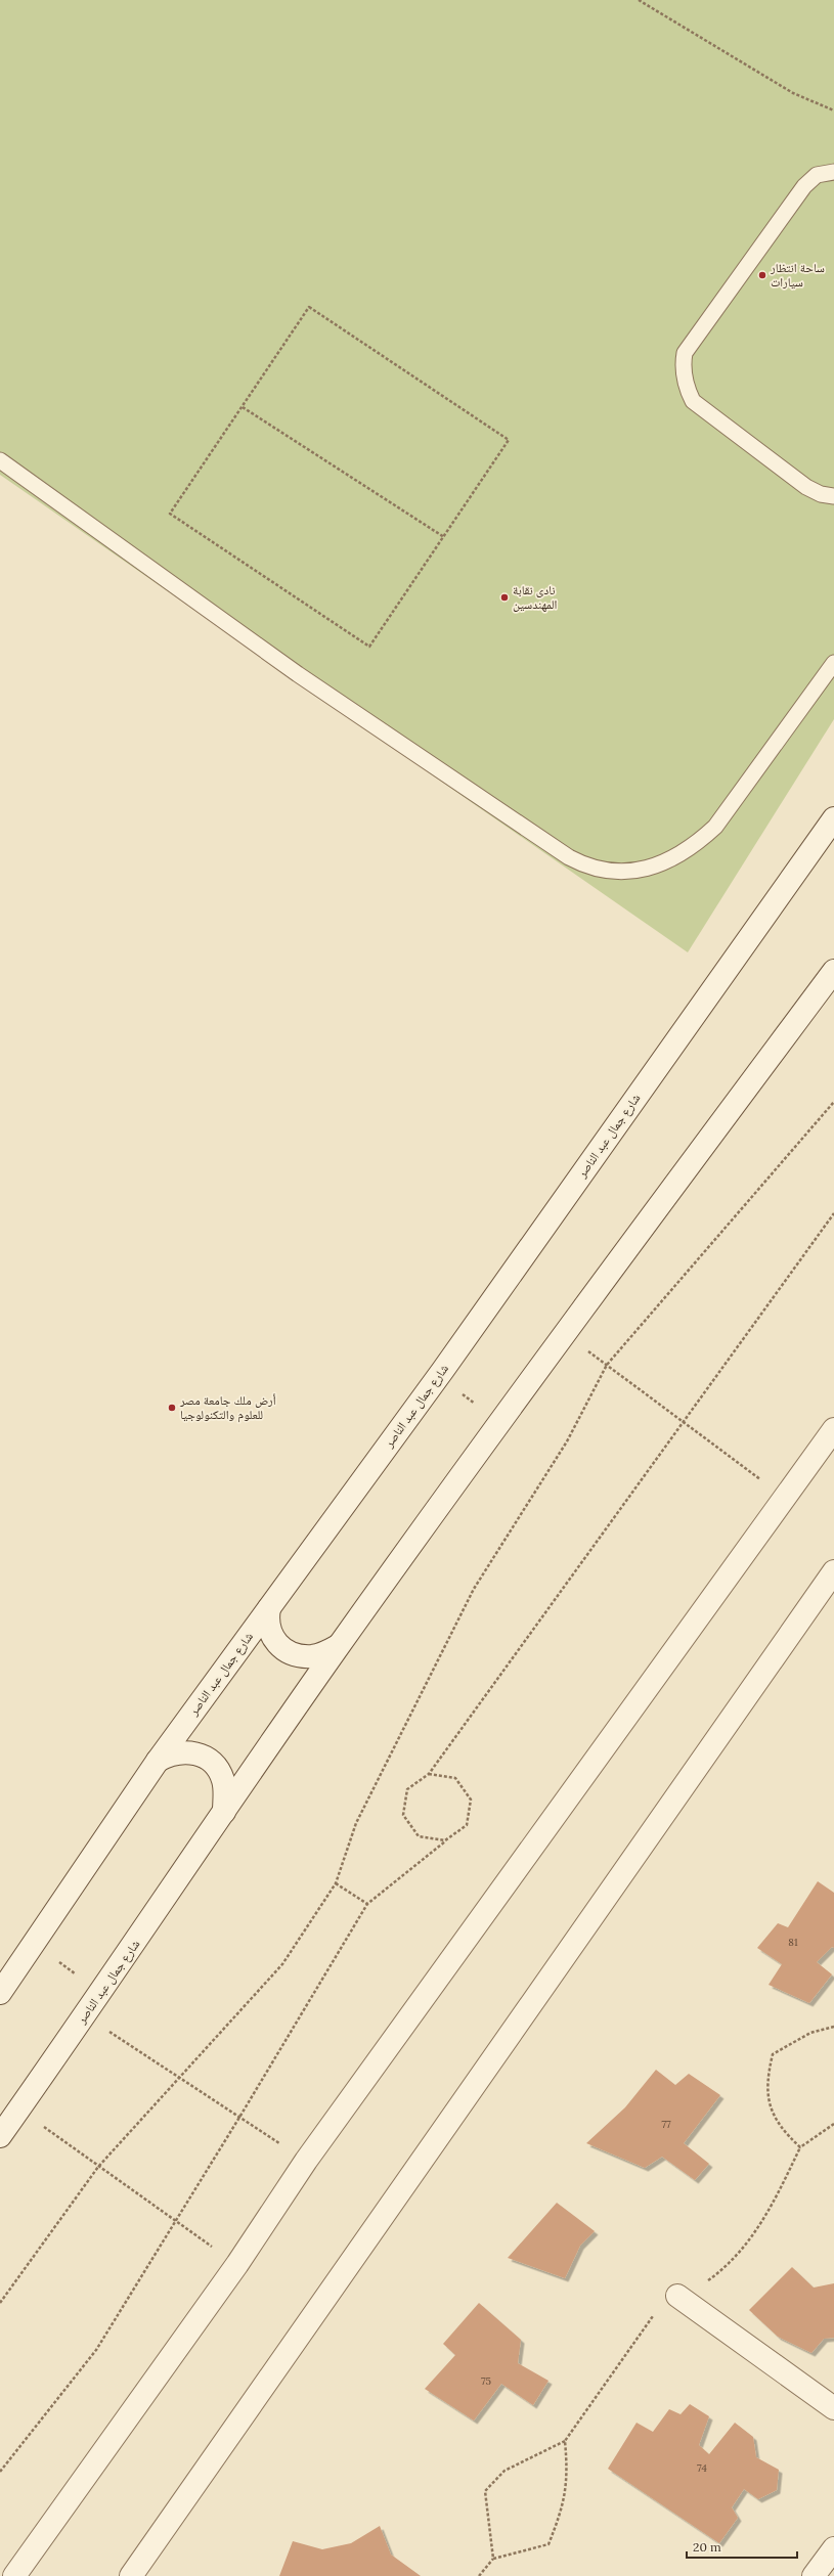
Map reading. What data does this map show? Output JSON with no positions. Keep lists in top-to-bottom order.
{
  "streets": {
    "main road": ["شارع جمال عبد الناصر"]
  },
  "places": ["ساحة انتظار سيارات", "نادى نقابة المهندسين", "أرض ملك جامعة مصر للعلوم والتكنولوجيا"],
  "house_numbers": [
    "81",
    "77",
    "75",
    "74"
  ],
  "scale_bar": "20 m"
}
